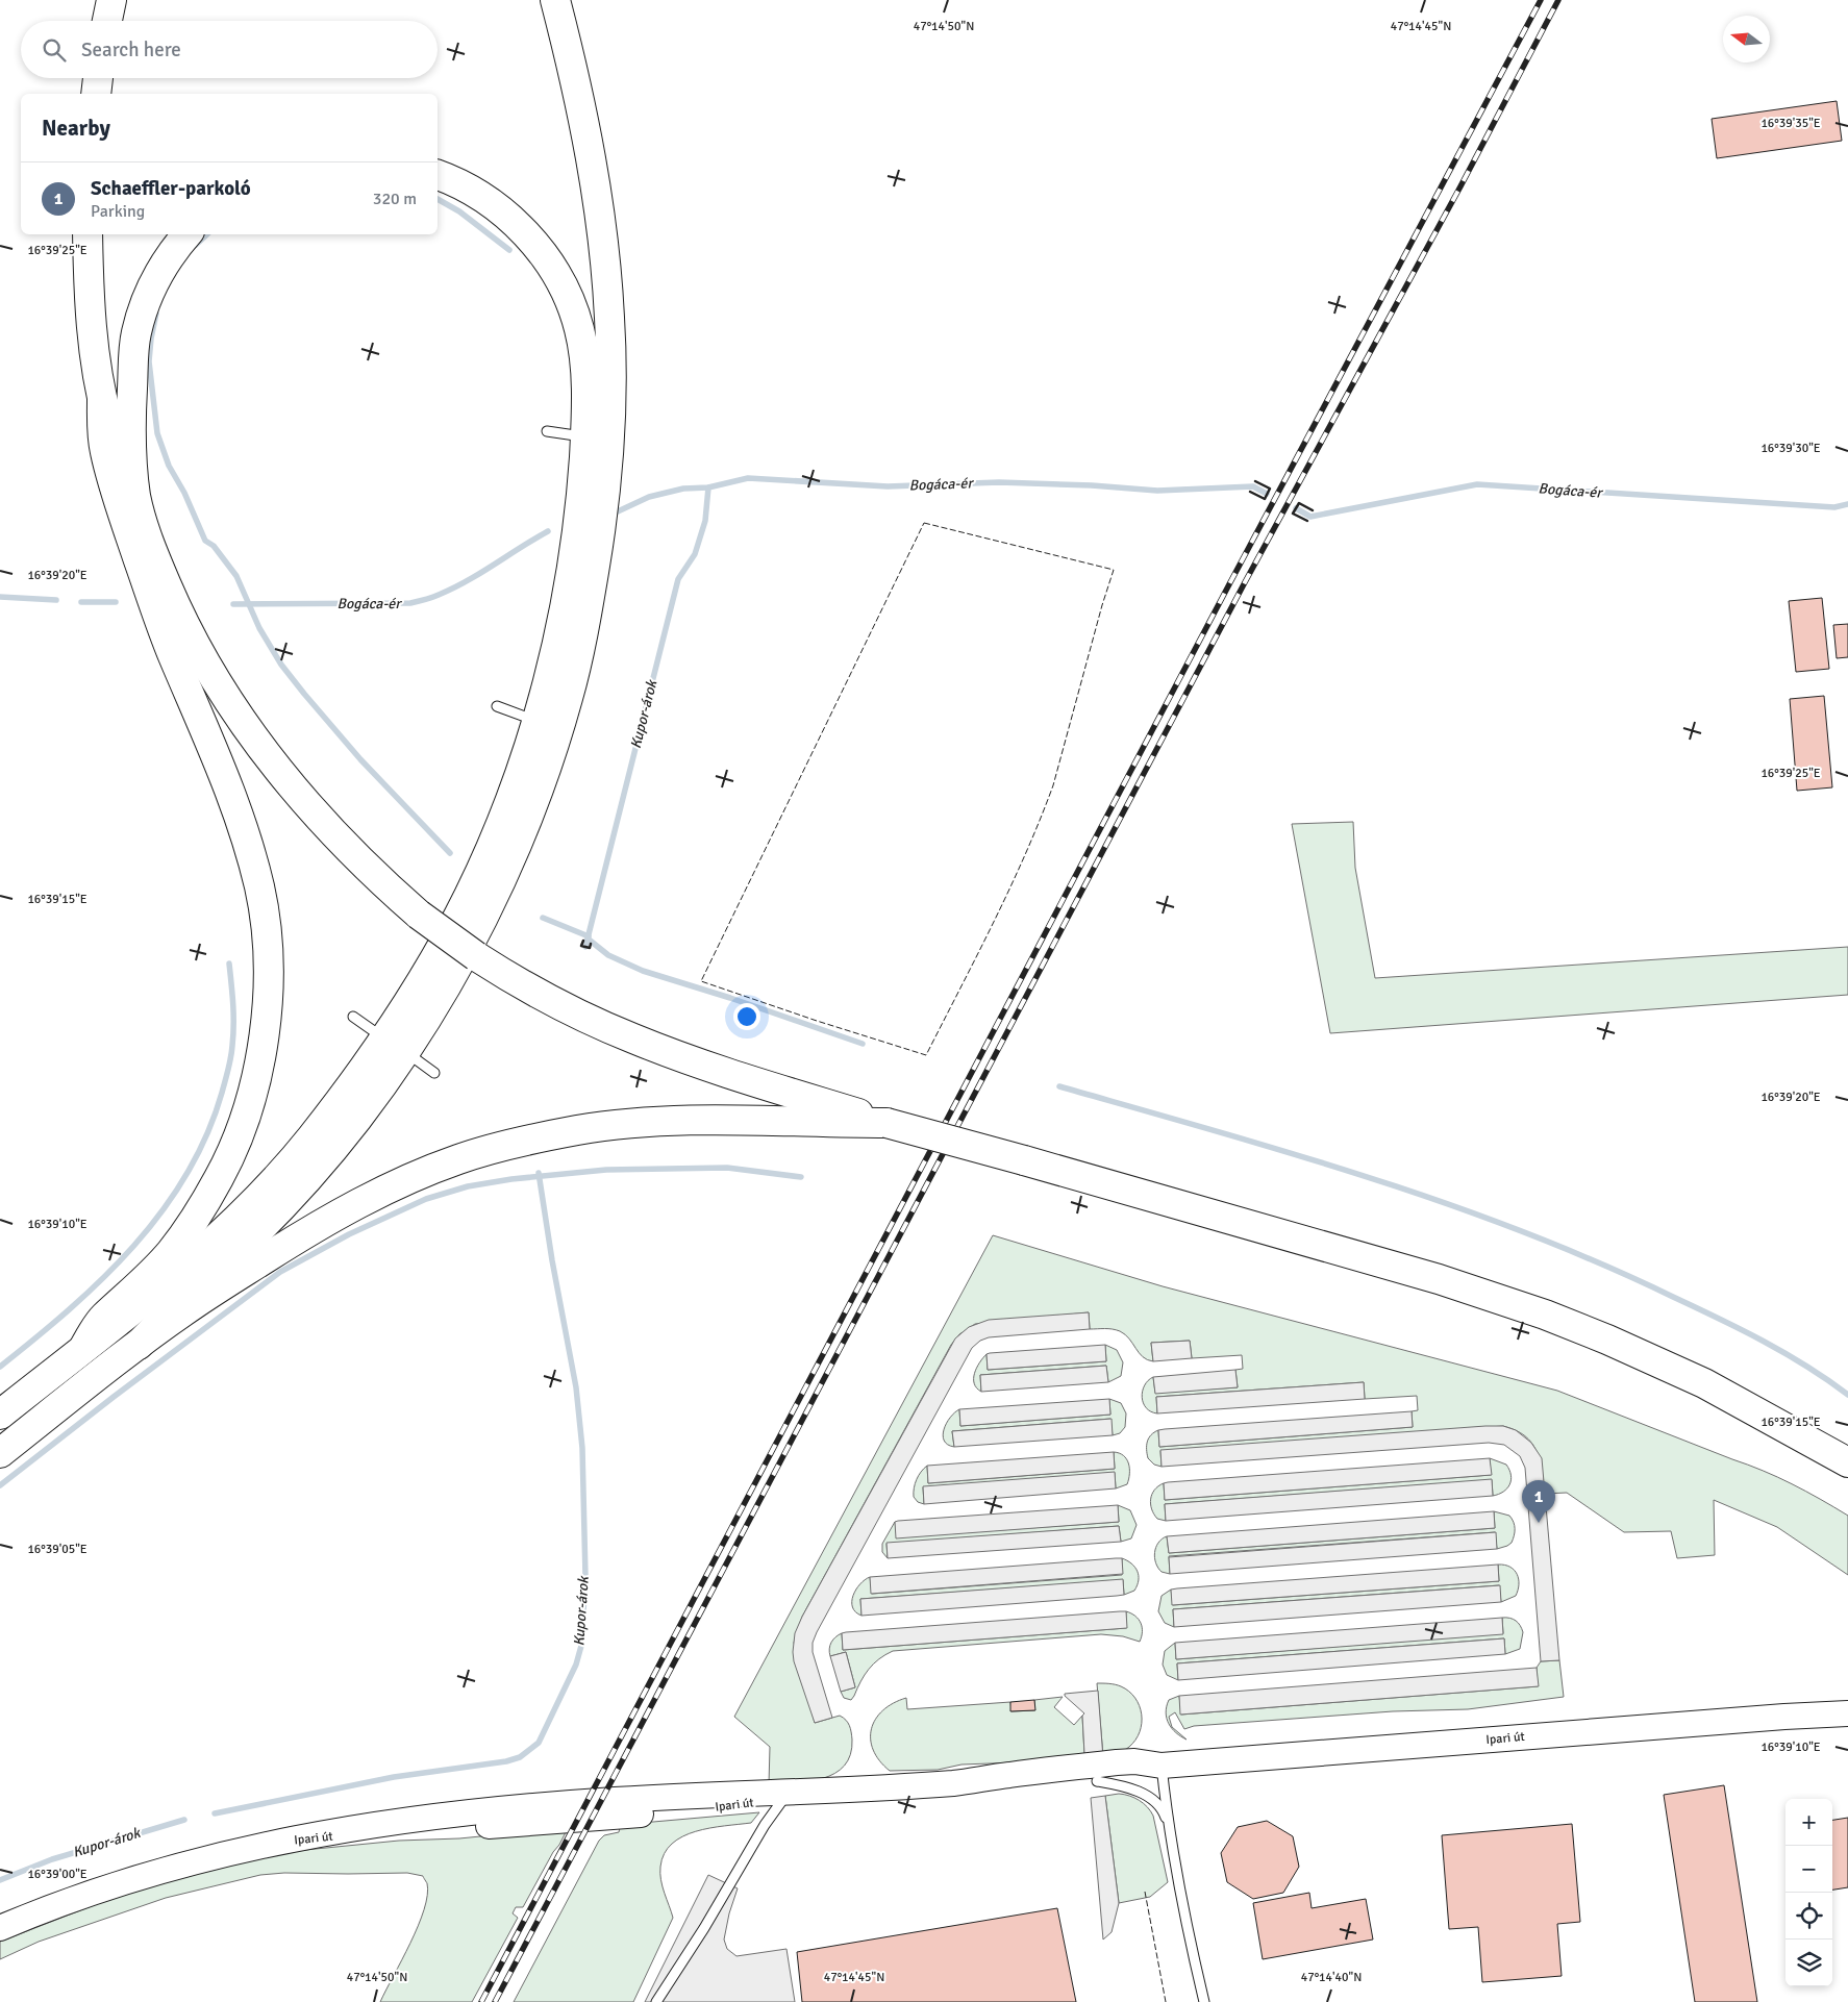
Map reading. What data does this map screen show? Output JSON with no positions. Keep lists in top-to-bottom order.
{
  "streets": {
    "street": ["Ipari út"]
  },
  "water": ["Bogáca-ér", "Kupor-árok"],
  "north": "left",
  "page": {
    "search": "Search here",
    "heading": "Nearby",
    "list": [
      {
        "mark": "1",
        "name": "Schaeffler-parkoló",
        "note": "Parking",
        "value": "320 m"
      }
    ],
    "pins": "1",
    "map_buttons": ["+", "−"]
  },
  "coordinates": [
    "47°14'50\"N",
    "47°14'45\"N",
    "16°39'35\"E",
    "16°39'25\"E",
    "16°39'30\"E",
    "16°39'20\"E",
    "16°39'15\"E",
    "16°39'10\"E",
    "16°39'05\"E",
    "16°39'00\"E",
    "47°14'40\"N"
  ]
}
